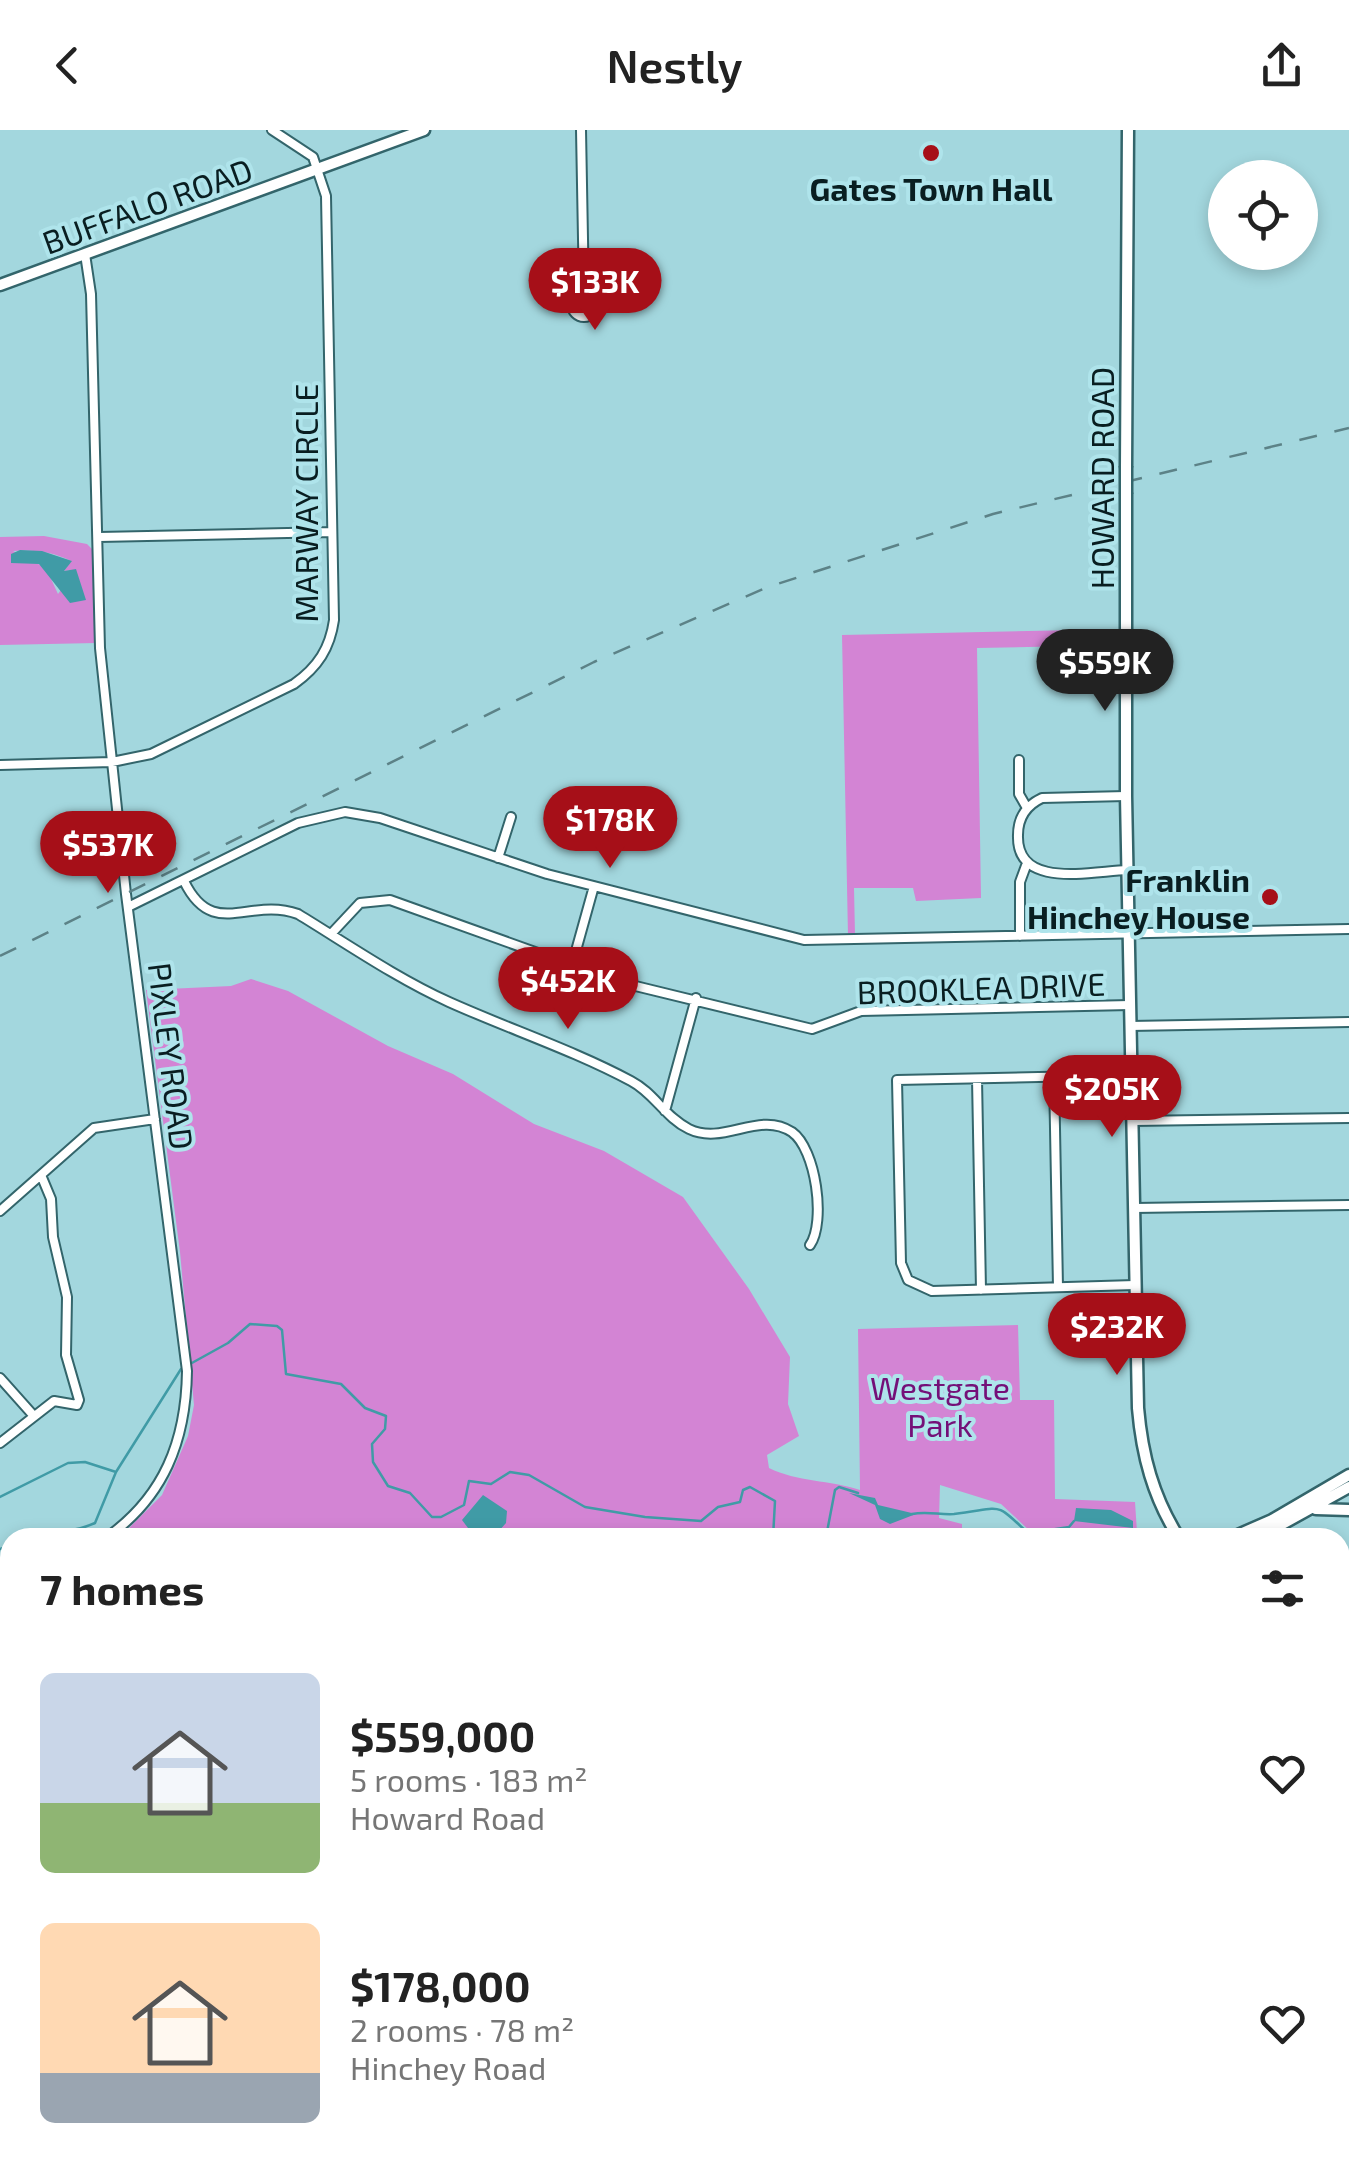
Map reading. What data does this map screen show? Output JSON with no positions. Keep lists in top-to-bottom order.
{
  "streets": {
    "main road": ["BUFFALO ROAD", "HOWARD ROAD"],
    "street": ["MARWAY CIRCLE", "BROOKLEA DRIVE", "PIXLEY ROAD"]
  },
  "crossings": [
    ["BUFFALO ROAD", "MARWAY CIRCLE"],
    ["BUFFALO ROAD", "PIXLEY ROAD"],
    ["HOWARD ROAD", "BROOKLEA DRIVE"],
    ["MARWAY CIRCLE", "PIXLEY ROAD"]
  ],
  "parks": ["Westgate Park"],
  "places": ["Gates Town Hall", "Franklin Hinchey House"],
  "page": {
    "header": "Nestly",
    "price": [
      "$133K",
      "$559K",
      "$178K",
      "$537K",
      "$452K",
      "$205K",
      "$232K"
    ],
    "heading": "7 homes",
    "list": [
      {
        "name": "$559,000",
        "note": "5 rooms · 183 m² · Howard Road"
      },
      {
        "name": "$178,000",
        "note": "2 rooms · 78 m² · Hinchey Road"
      }
    ]
  }
}
